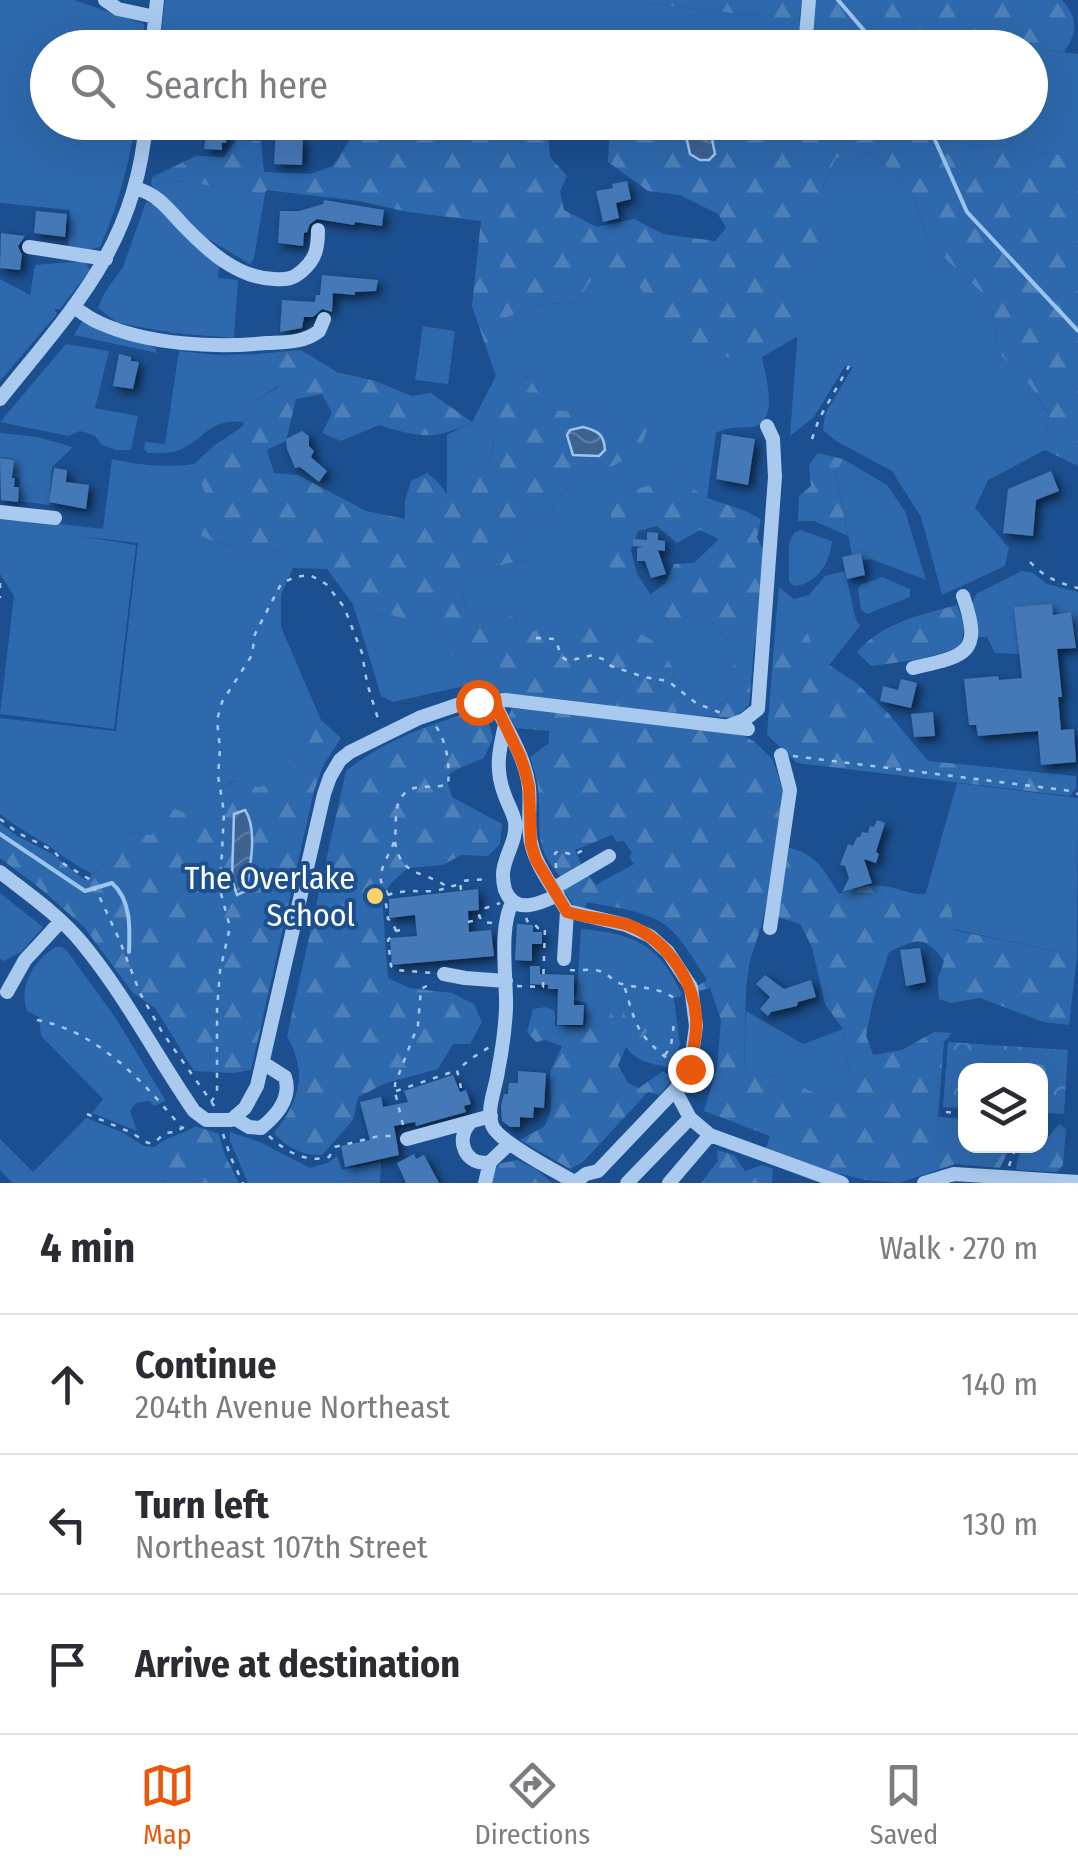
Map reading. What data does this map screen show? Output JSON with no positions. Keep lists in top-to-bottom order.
{
  "places": ["The Overlake School"],
  "page": {
    "search": "Search here",
    "heading": ["4 min", "Walk · 270 m"],
    "list": [
      ["Continue", "204th Avenue Northeast", "140 m"],
      ["Turn left", "Northeast 107th Street", "130 m"],
      "Arrive at destination"
    ],
    "nav": ["Map", "Directions", "Saved"]
  }
}
